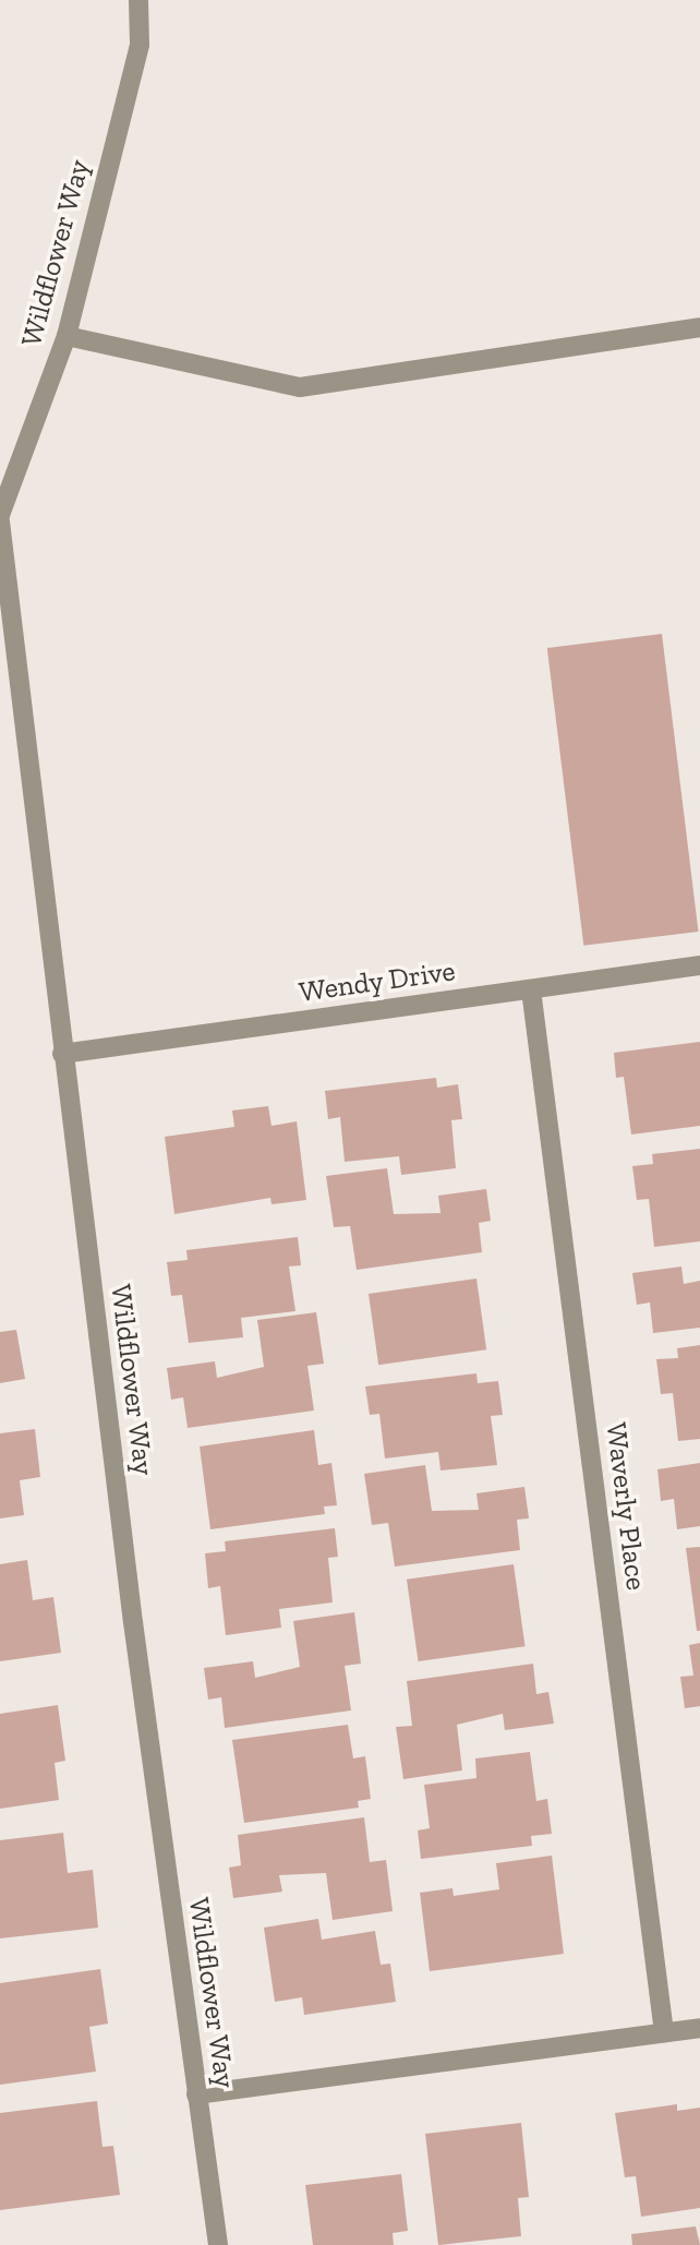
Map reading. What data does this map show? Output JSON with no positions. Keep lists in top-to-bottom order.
{
  "streets": {
    "street": ["Wildflower Way", "Wendy Drive", "Waverly Place"]
  },
  "crossings": [
    ["Wildflower Way", "Wendy Drive"],
    ["Wendy Drive", "Waverly Place"]
  ]
}
